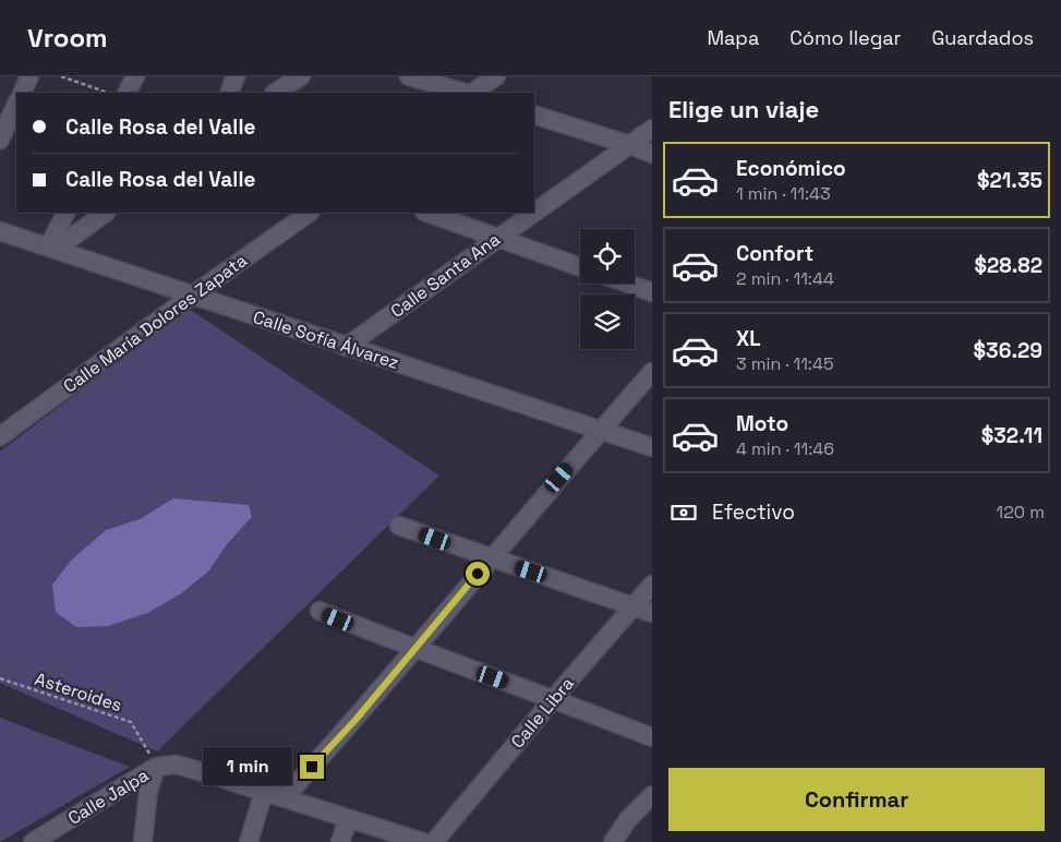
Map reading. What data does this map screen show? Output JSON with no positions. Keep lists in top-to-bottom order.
{
  "streets": {
    "street": [
      "Calle Santa Ana",
      "Calle María Dolores Zapata",
      "Calle Sofía Álvarez",
      "Calle Libra",
      "Calle Jalpa"
    ],
    "path": ["Asteroides"]
  },
  "crossings": [
    ["Calle Santa Ana", "Calle Sofía Álvarez"],
    ["Calle María Dolores Zapata", "Calle Sofía Álvarez"],
    ["Asteroides", "Calle Jalpa"]
  ],
  "page": {
    "header": "Vroom",
    "nav": ["Mapa", "Cómo llegar", "Guardados"],
    "heading": "Elige un viaje",
    "banner": ["Calle Rosa del Valle", "Calle Rosa del Valle"],
    "list": [
      {
        "name": "Económico",
        "note": "1 min · 11:43",
        "value": "$21.35"
      },
      {
        "name": "Confort",
        "note": "2 min · 11:44",
        "value": "$28.82"
      },
      {
        "name": "XL",
        "note": "3 min · 11:45",
        "value": "$36.29"
      },
      {
        "name": "Moto",
        "note": "4 min · 11:46",
        "value": "$32.11"
      }
    ],
    "pay": ["Efectivo", "120 m"],
    "bubble": "1 min",
    "buttons": "Confirmar"
  }
}
